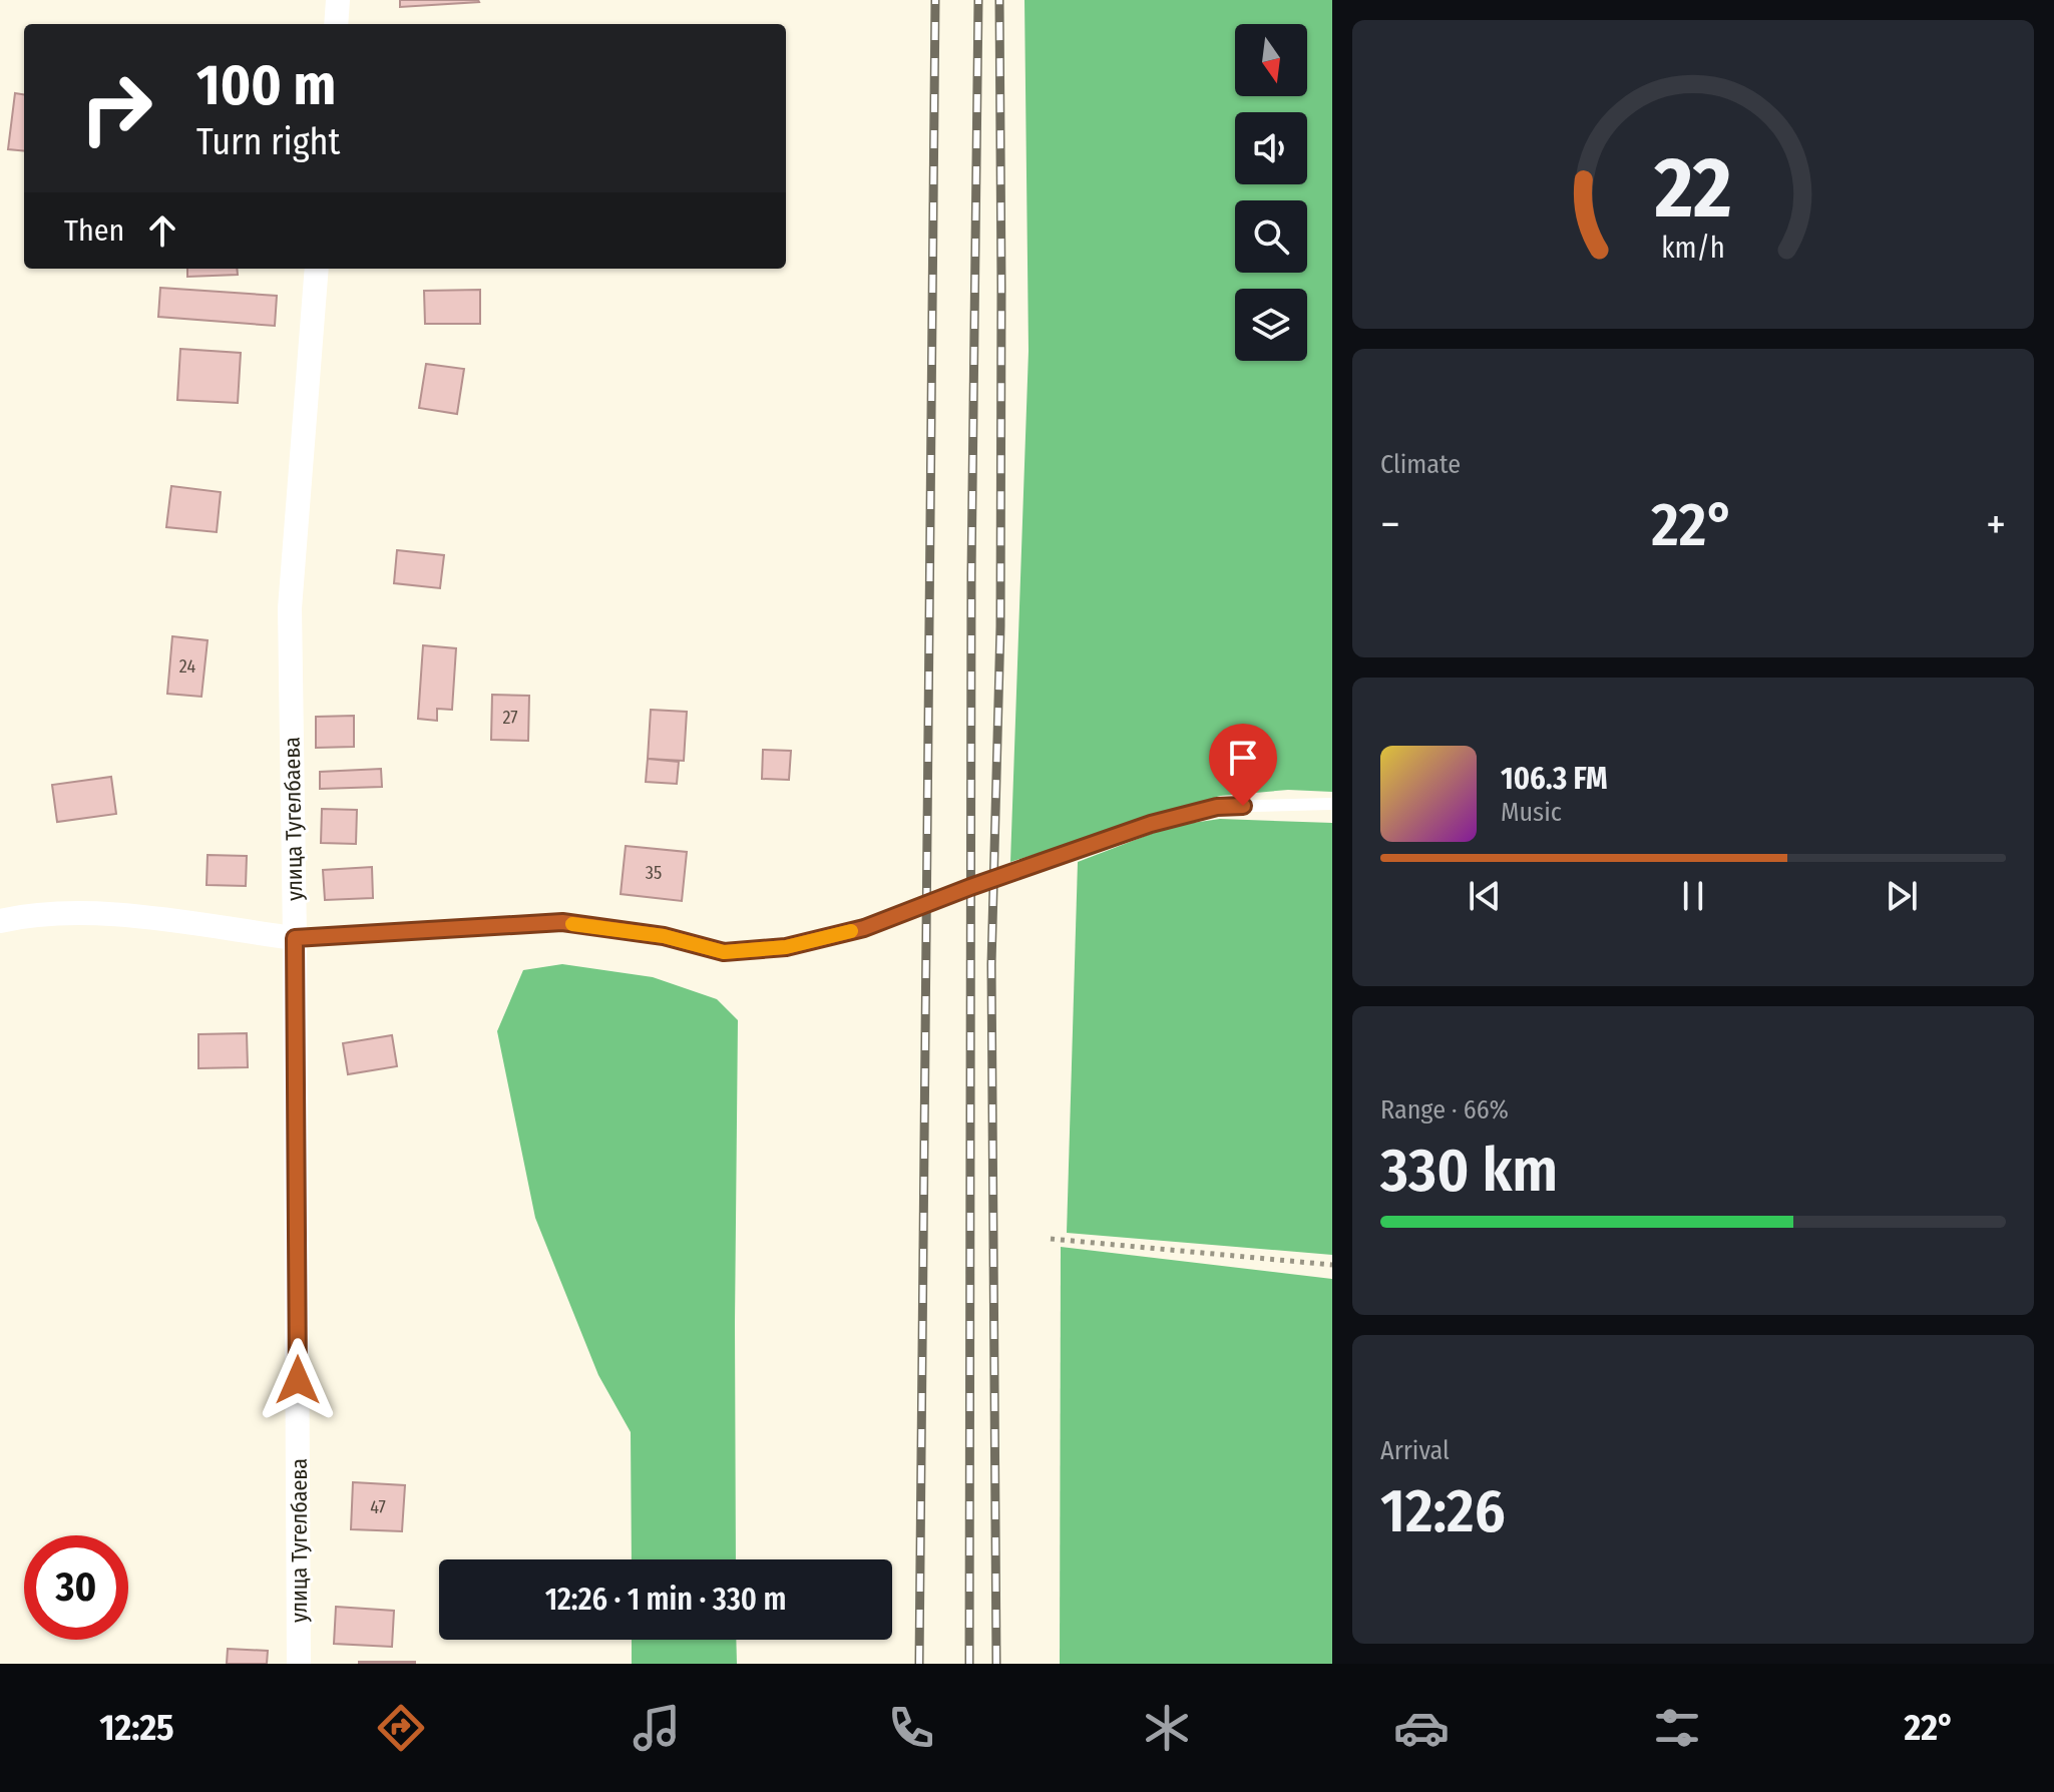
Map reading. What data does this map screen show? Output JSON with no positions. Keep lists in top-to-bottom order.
{
  "streets": {
    "street": ["улица Тугелбаева"]
  },
  "house_numbers": [
    "24",
    "27",
    "35",
    "47"
  ],
  "north": "bottom",
  "page": {
    "turn": ["100 m", "Turn right"],
    "then": "Then",
    "tile": [
      "Climate",
      ["Range · 66%", "330 km"],
      ["Arrival", "12:26"]
    ],
    "heat": ["−", "22°", "+"],
    "song": ["106.3 FM", "Music"],
    "limit": "30",
    "trip": "12:26 · 1 min · 330 m",
    "tabs": ["12:25", "22°"],
    "gauge": ["22", "km/h"]
  }
}
